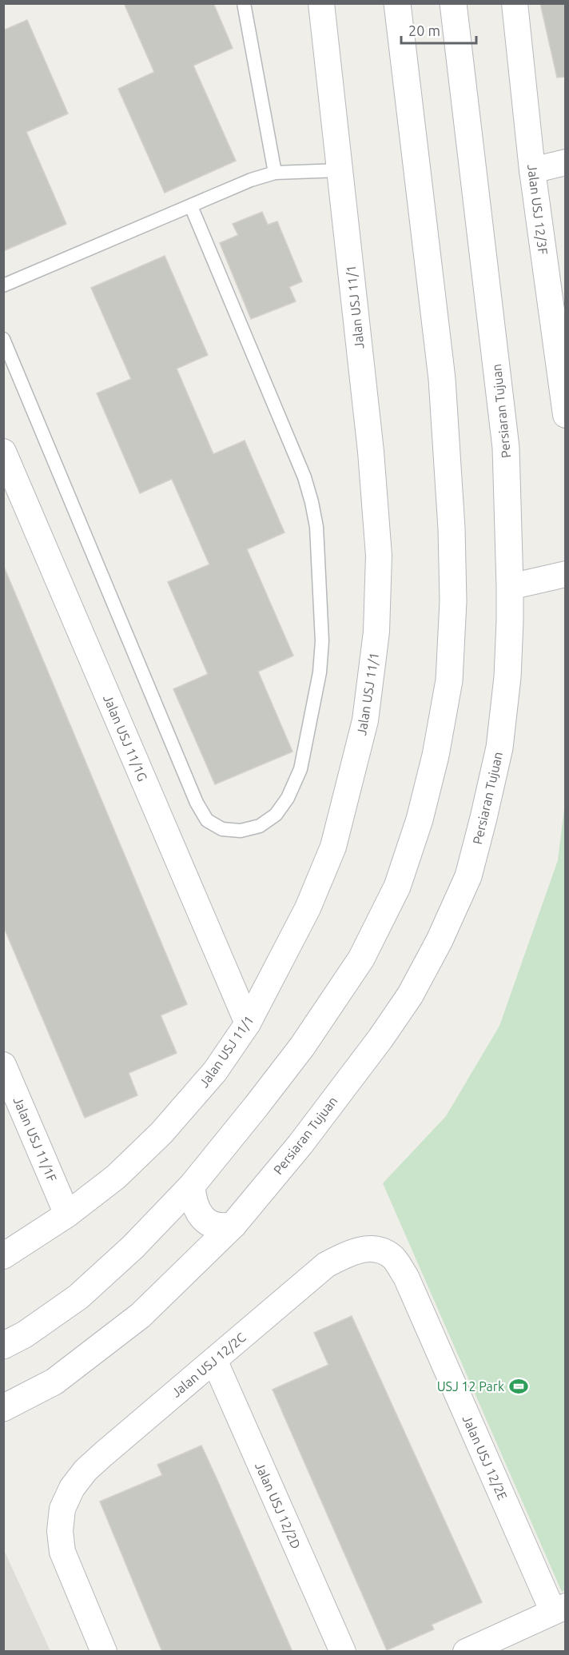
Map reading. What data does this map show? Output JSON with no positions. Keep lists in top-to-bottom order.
{
  "streets": {
    "main road": ["Persiaran Tujuan"],
    "street": [
      "Jalan USJ 12/3F",
      "Jalan USJ 11/1",
      "Jalan USJ 11/1G",
      "Jalan USJ 11/1F",
      "Jalan USJ 12/2C",
      "Jalan USJ 12/2E",
      "Jalan USJ 12/2D"
    ]
  },
  "crossings": [
    ["Jalan USJ 11/1", "Jalan USJ 11/1G"],
    ["Jalan USJ 11/1", "Jalan USJ 11/1F"],
    ["Jalan USJ 12/2C", "Jalan USJ 12/2E"],
    ["Jalan USJ 12/2C", "Jalan USJ 12/2D"]
  ],
  "places": {
    "sports": ["USJ 12 Park"]
  },
  "scale_bar": "20 m"
}
